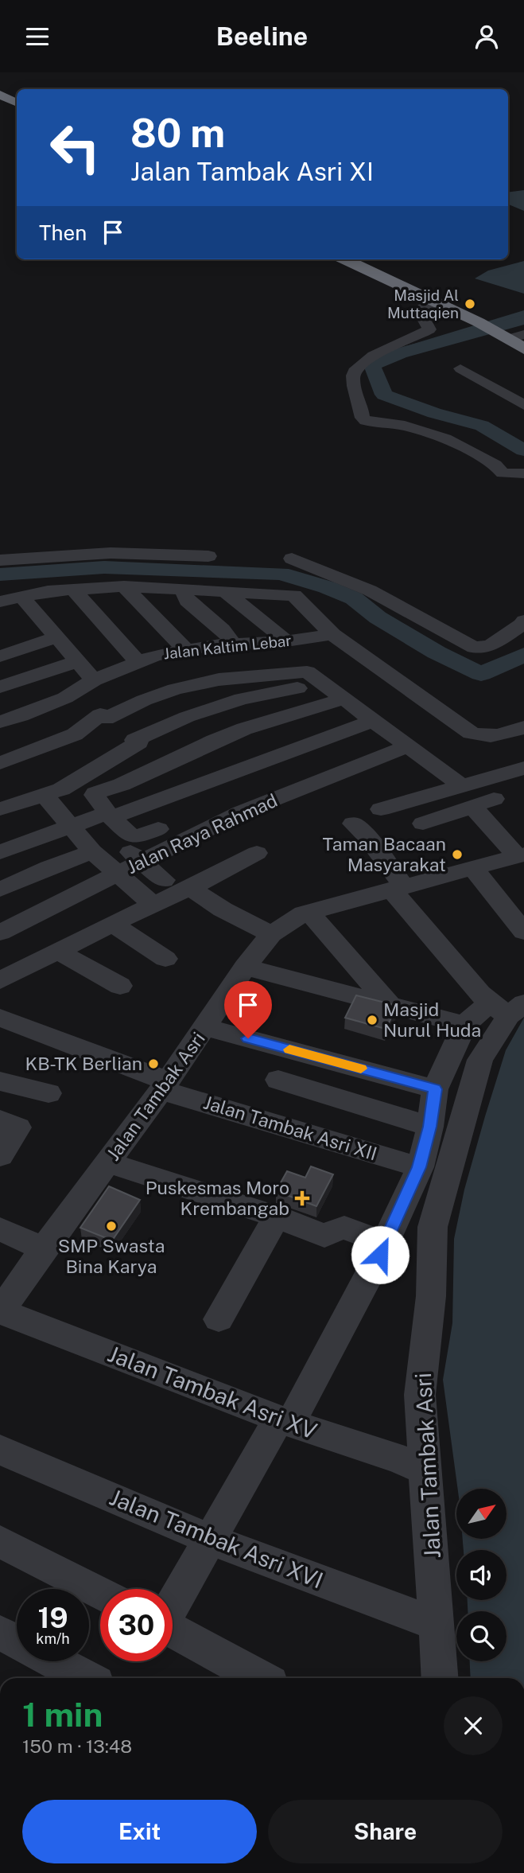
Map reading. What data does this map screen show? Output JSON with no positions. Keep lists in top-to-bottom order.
{
  "streets": {
    "street": [
      "Jalan Kaltim Lebar",
      "Jalan Raya Rahmad",
      "Jalan Tambak Asri",
      "Jalan Tambak Asri XII",
      "Jalan Tambak Asri XV",
      "Jalan Tambak Asri XVI"
    ]
  },
  "crossings": [
    ["Jalan Tambak Asri", "Jalan Tambak Asri XII"],
    ["Jalan Tambak Asri", "Jalan Tambak Asri XV"],
    ["Jalan Tambak Asri", "Jalan Tambak Asri XVI"]
  ],
  "places": {
    "other": [
      "Masjid Al Muttaqien",
      "Taman Bacaan Masyarakat",
      "Masjid Nurul Huda",
      "KB-TK Berlian",
      "SMP Swasta Bina Karya"
    ],
    "health": ["Puskesmas Moro Krembangab"]
  },
  "north": "top right",
  "page": {
    "header": "Beeline",
    "turn": ["80 m", "Jalan Tambak Asri XI"],
    "then": "Then",
    "speed": "19 km/h",
    "limit": "30",
    "heading": ["1 min", "150 m · 13:48"],
    "buttons": ["Exit", "Share"]
  }
}
